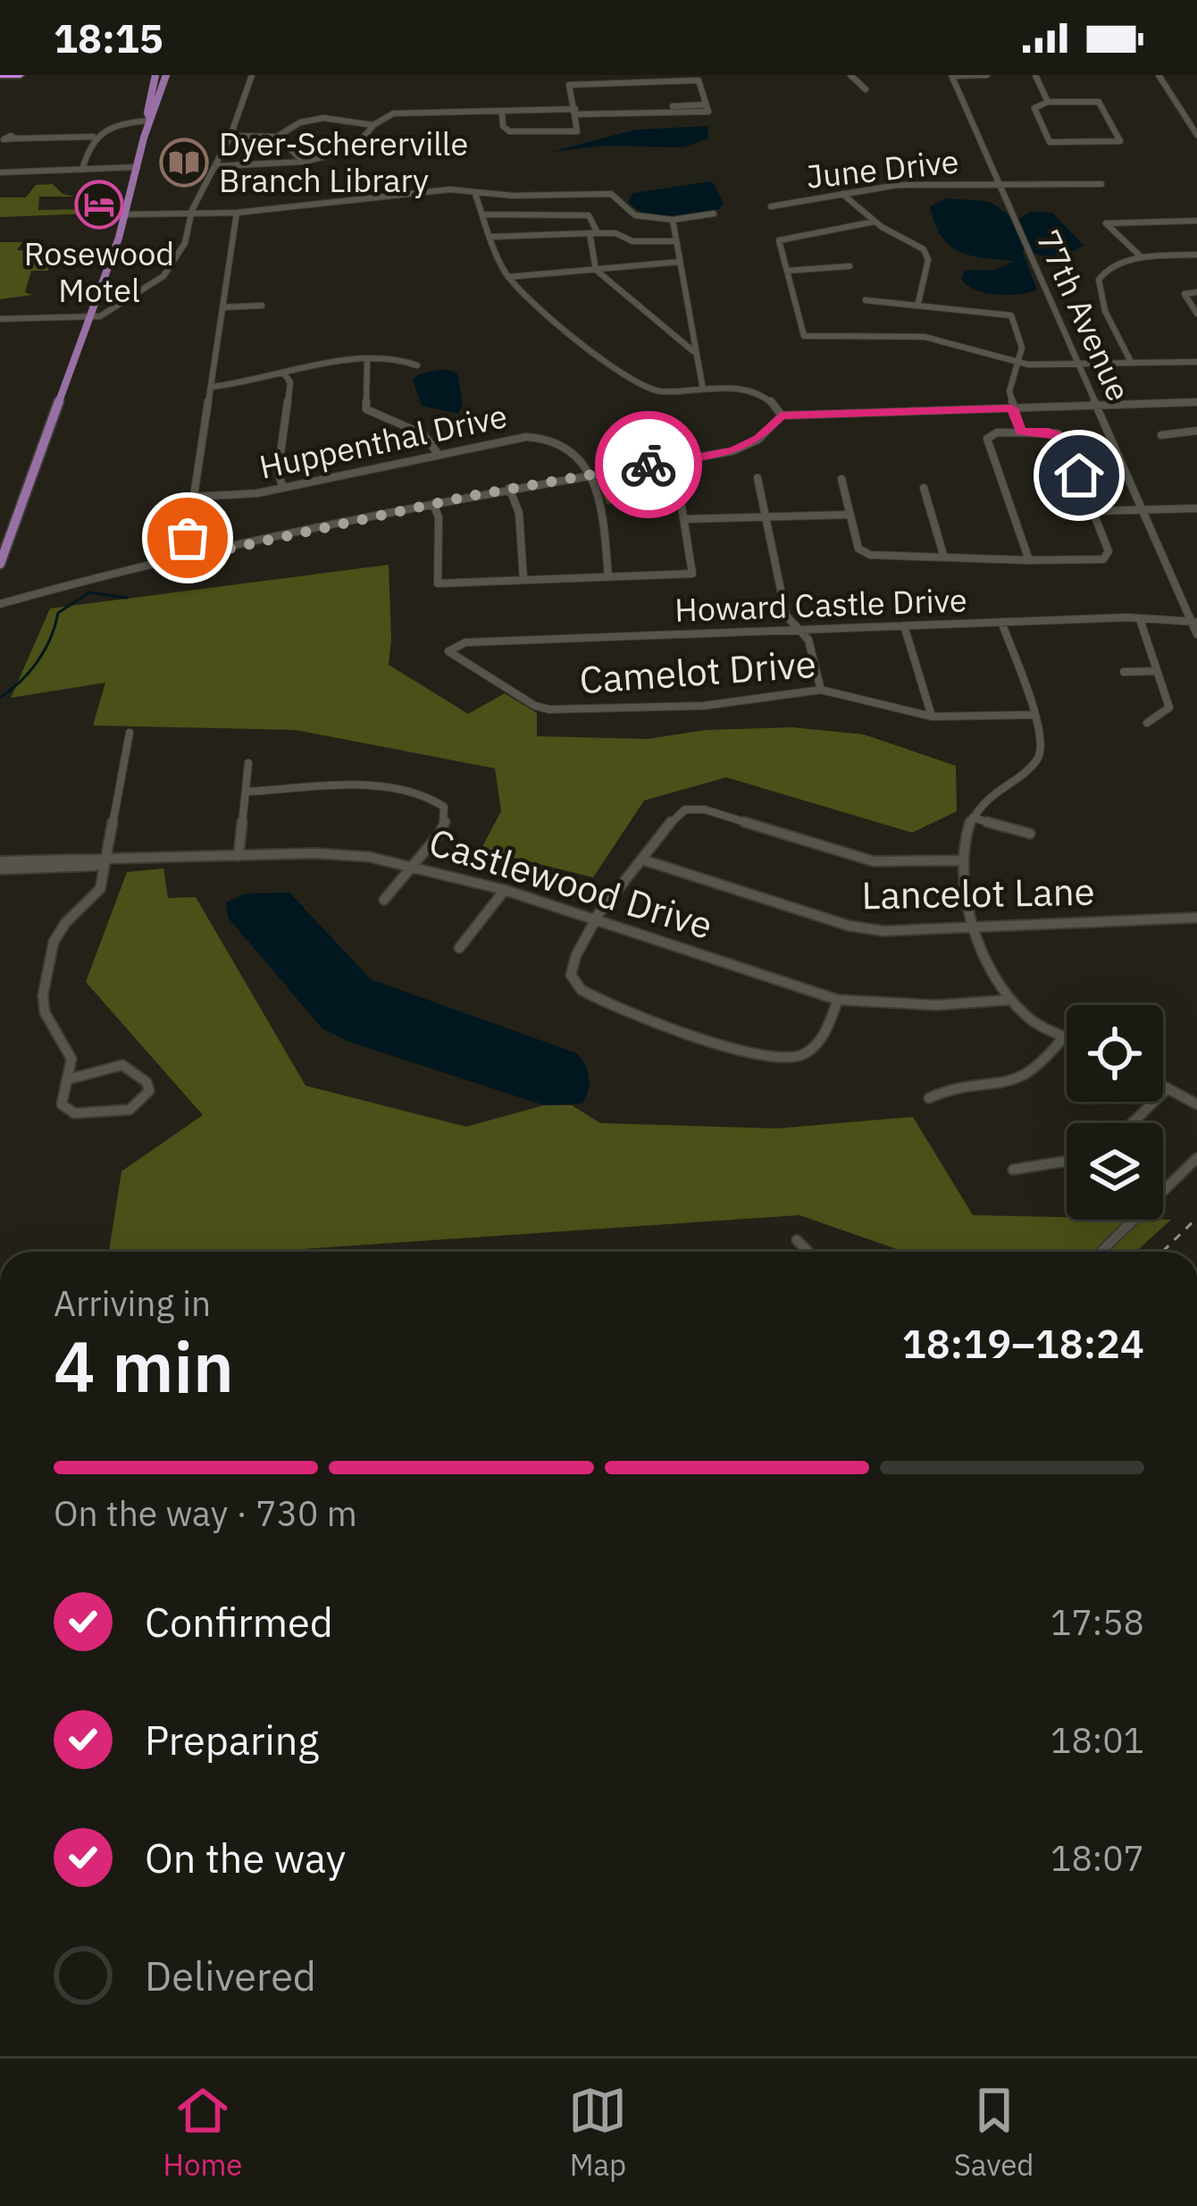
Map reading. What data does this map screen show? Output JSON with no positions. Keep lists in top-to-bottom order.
{
  "streets": {
    "street": [
      "June Drive",
      "77th Avenue",
      "Huppenthal Drive",
      "Howard Castle Drive",
      "Camelot Drive",
      "Castlewood Drive",
      "Lancelot Lane"
    ]
  },
  "crossings": [
    ["June Drive", "77th Avenue"],
    ["77th Avenue", "Howard Castle Drive"],
    ["Howard Castle Drive", "Camelot Drive"]
  ],
  "places": {
    "library": ["Dyer-Schererville Branch Library"],
    "hotel": ["Rosewood Motel"]
  },
  "page": {
    "status": "18:15",
    "heading": ["4 min", "Arriving in", "18:19–18:24"],
    "bar": "On the way · 730 m",
    "list": [
      ["Confirmed", "17:58"],
      ["Preparing", "18:01"],
      ["On the way", "18:07"],
      "Delivered"
    ],
    "tabs": ["Home", "Map", "Saved"]
  }
}
